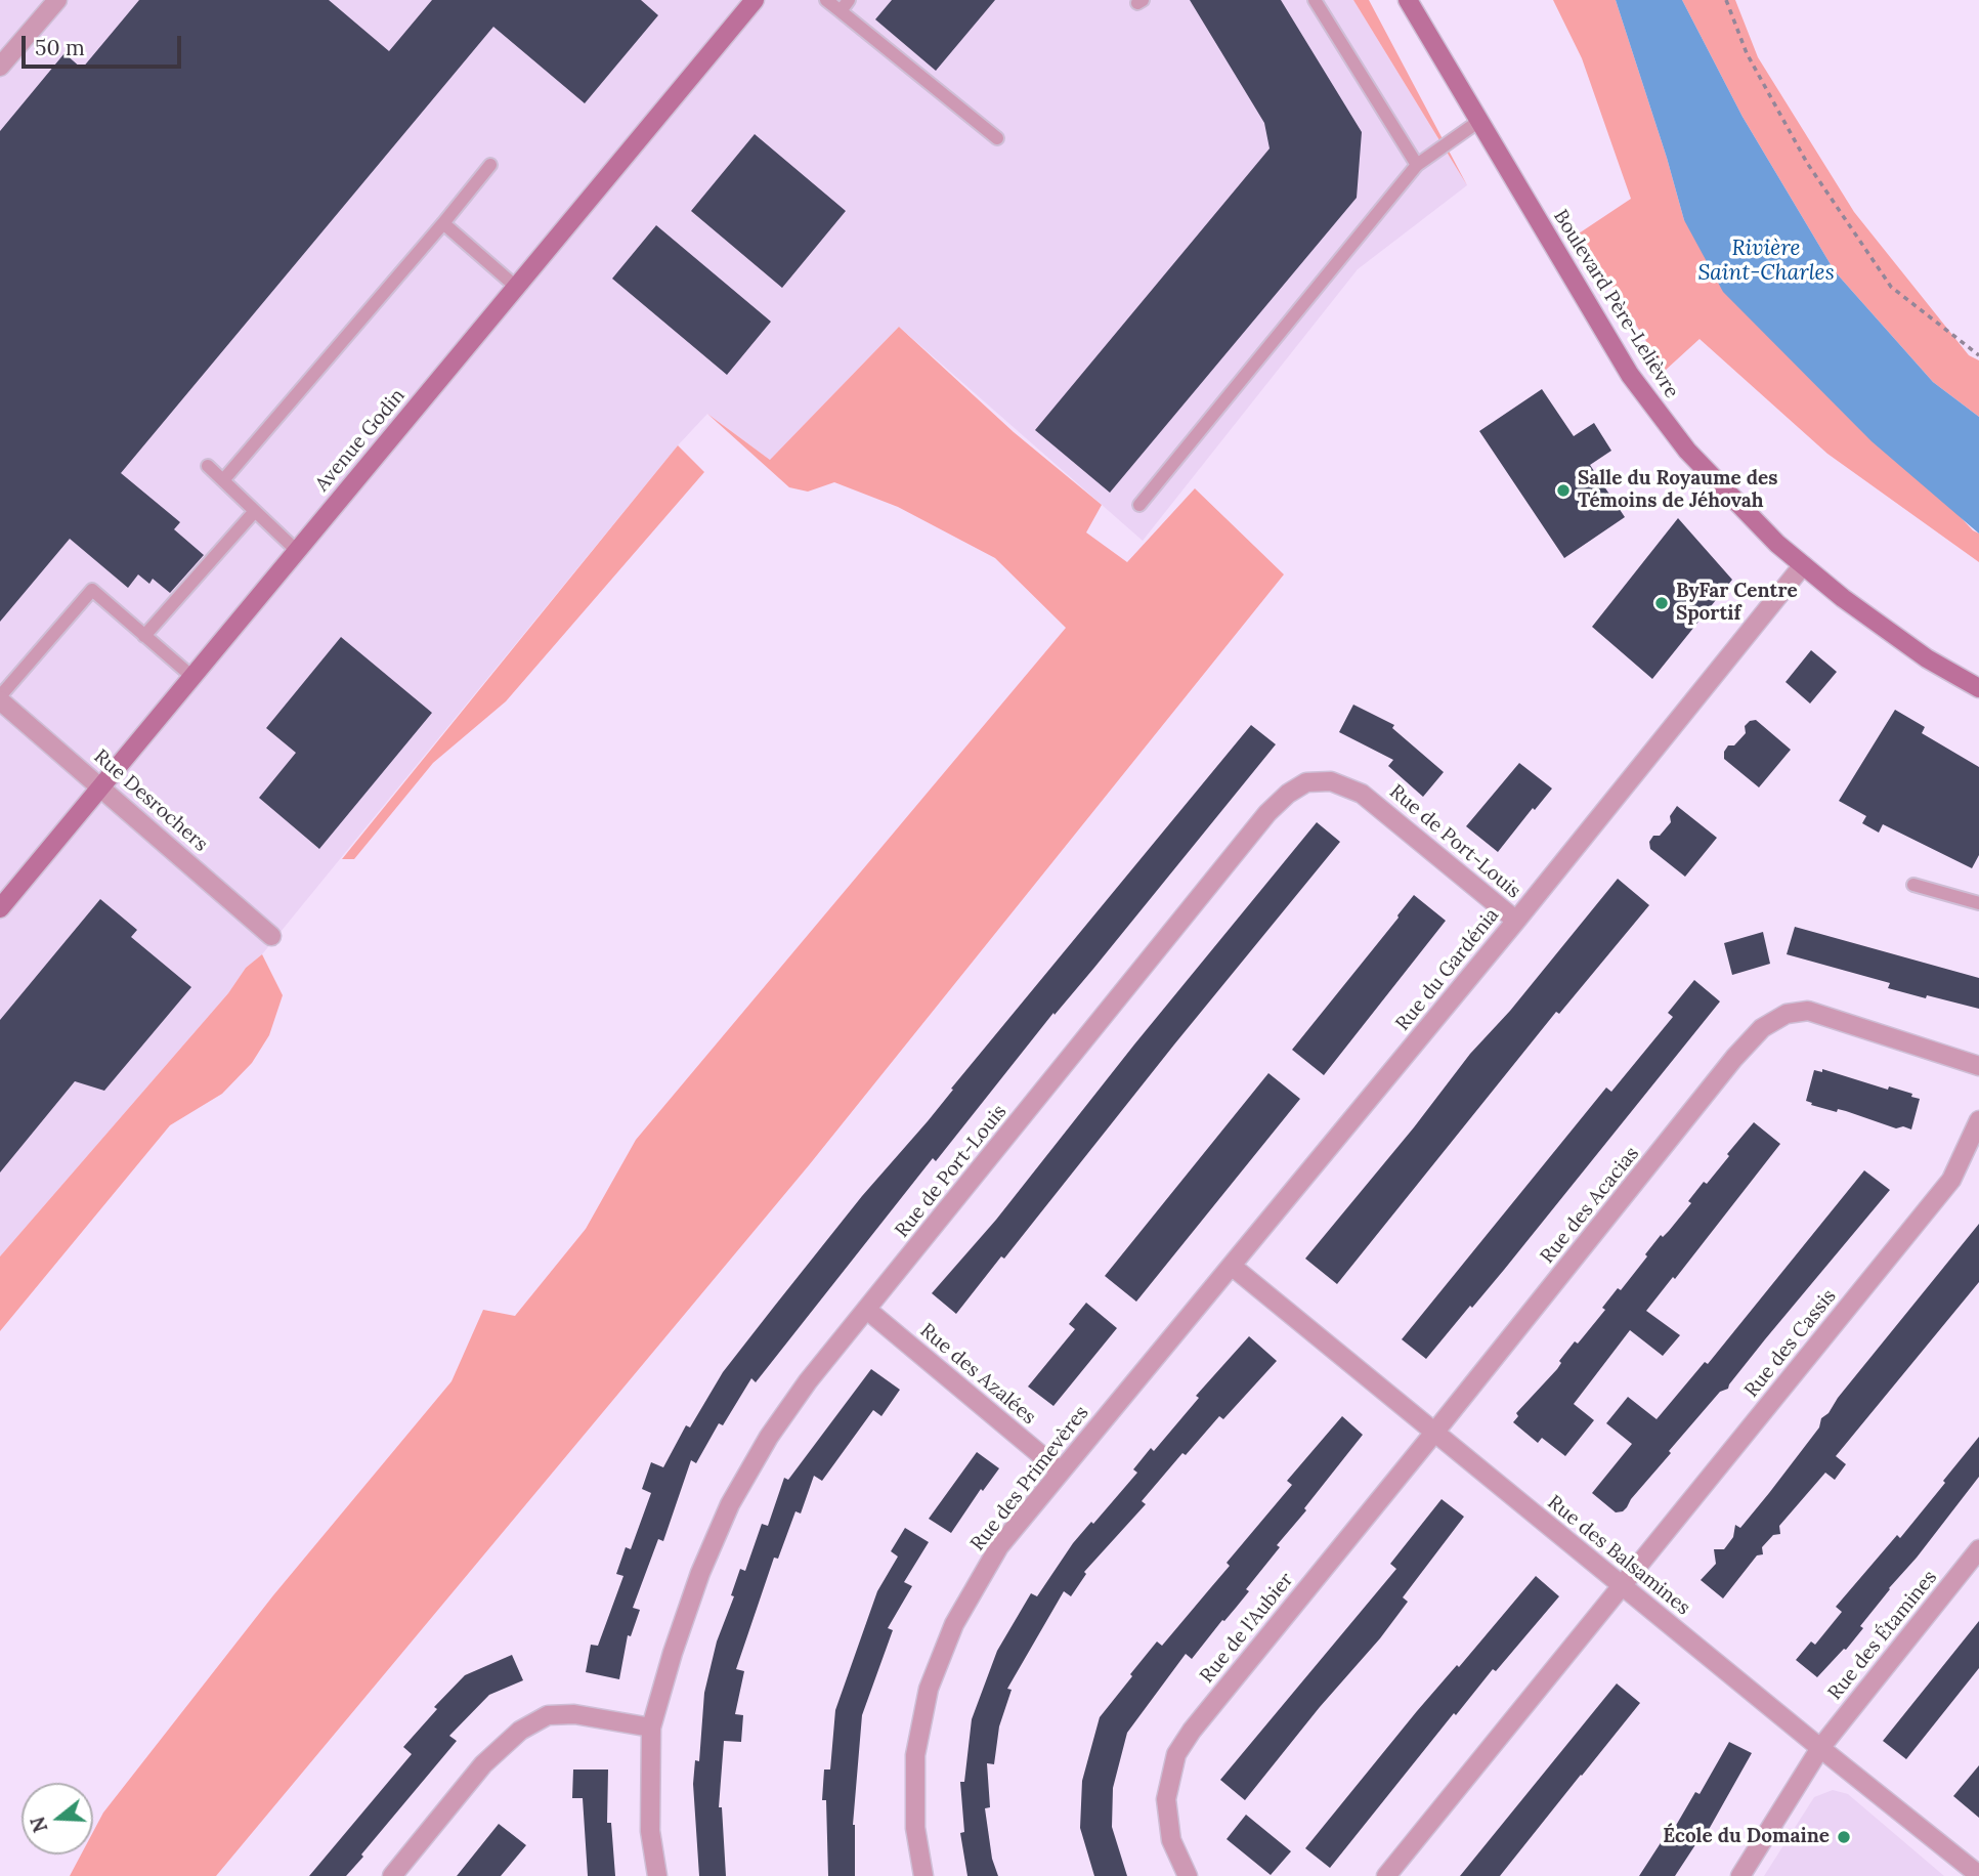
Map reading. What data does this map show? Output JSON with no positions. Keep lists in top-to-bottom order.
{
  "streets": {
    "street": [
      "Boulevard Père-Lelièvre",
      "Avenue Godin",
      "Rue Desrochers",
      "Rue de Port-Louis",
      "Rue du Gardénia",
      "Rue des Acacias",
      "Rue des Cassis",
      "Rue des Azalées",
      "Rue des Primevères",
      "Rue des Balsamines",
      "Rue de l'Aubier",
      "Rue des Étamines"
    ]
  },
  "crossings": [
    ["Boulevard Père-Lelièvre", "Rue du Gardénia"],
    ["Avenue Godin", "Rue Desrochers"],
    ["Rue de Port-Louis", "Rue du Gardénia"],
    ["Rue de Port-Louis", "Rue des Azalées"],
    ["Rue du Gardénia", "Rue des Primevères"],
    ["Rue du Gardénia", "Rue des Balsamines"],
    ["Rue des Acacias", "Rue des Balsamines"],
    ["Rue des Acacias", "Rue de l'Aubier"],
    ["Rue des Cassis", "Rue des Balsamines"],
    ["Rue des Azalées", "Rue des Primevères"],
    ["Rue des Primevères", "Rue des Balsamines"],
    ["Rue des Balsamines", "Rue de l'Aubier"],
    ["Rue des Balsamines", "Rue des Étamines"]
  ],
  "water": ["Rivière Saint-Charles"],
  "places": ["Salle du Royaume des Témoins de Jéhovah", "ByFar Centre Sportif", "École du Domaine"],
  "scale_bar": "50 m",
  "north": "left"
}
